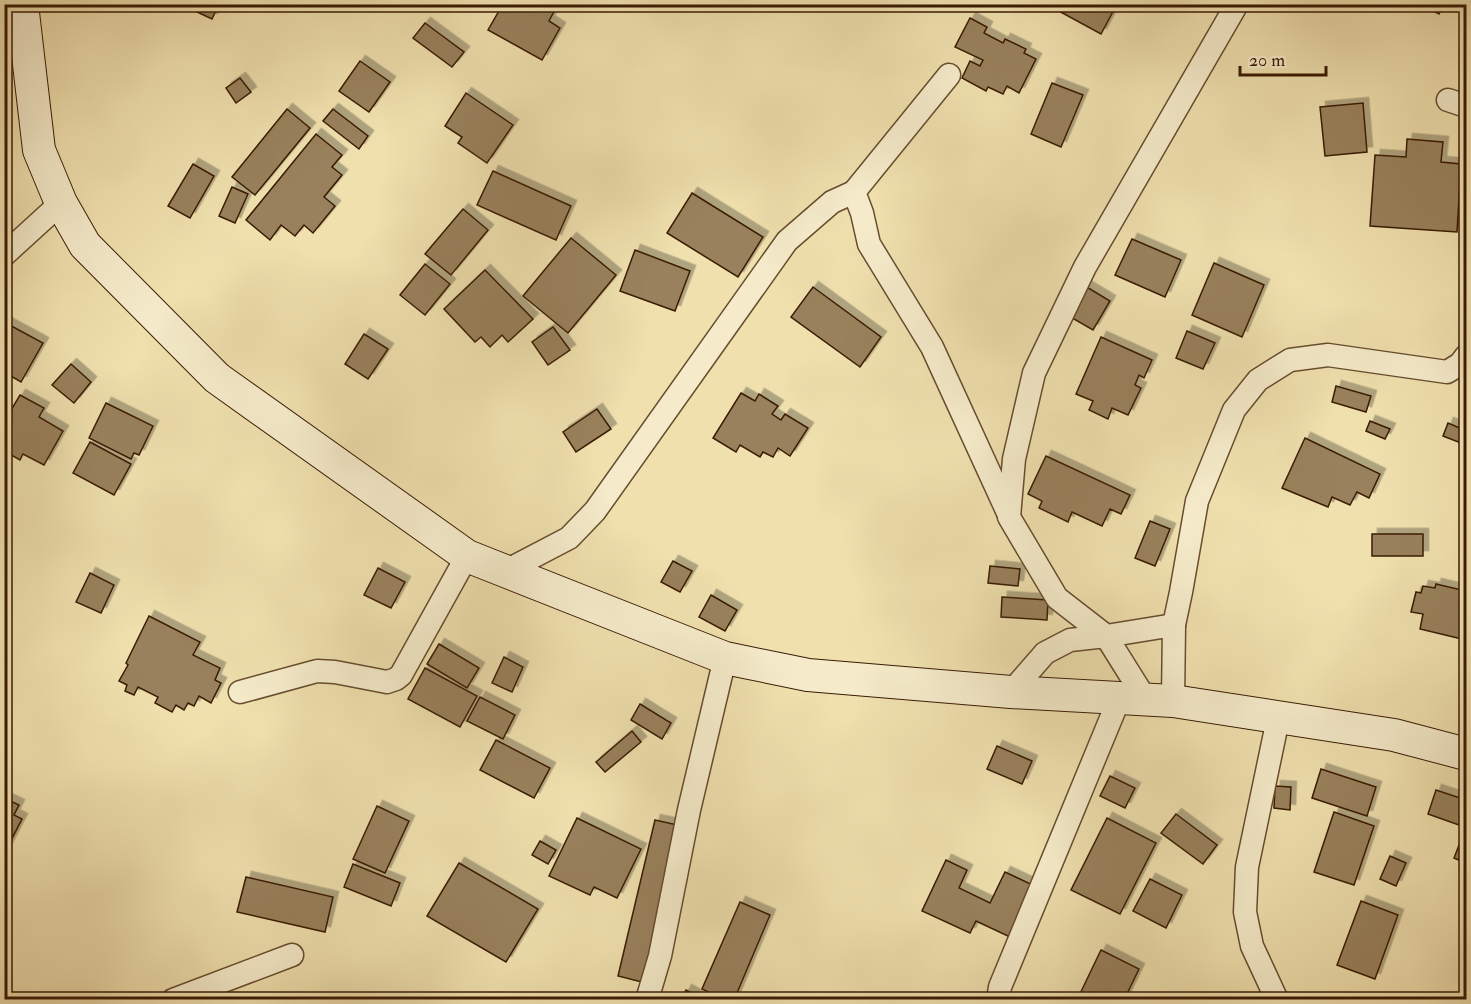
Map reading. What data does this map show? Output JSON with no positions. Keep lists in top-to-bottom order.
{
  "scale_bar": "20 m"
}
